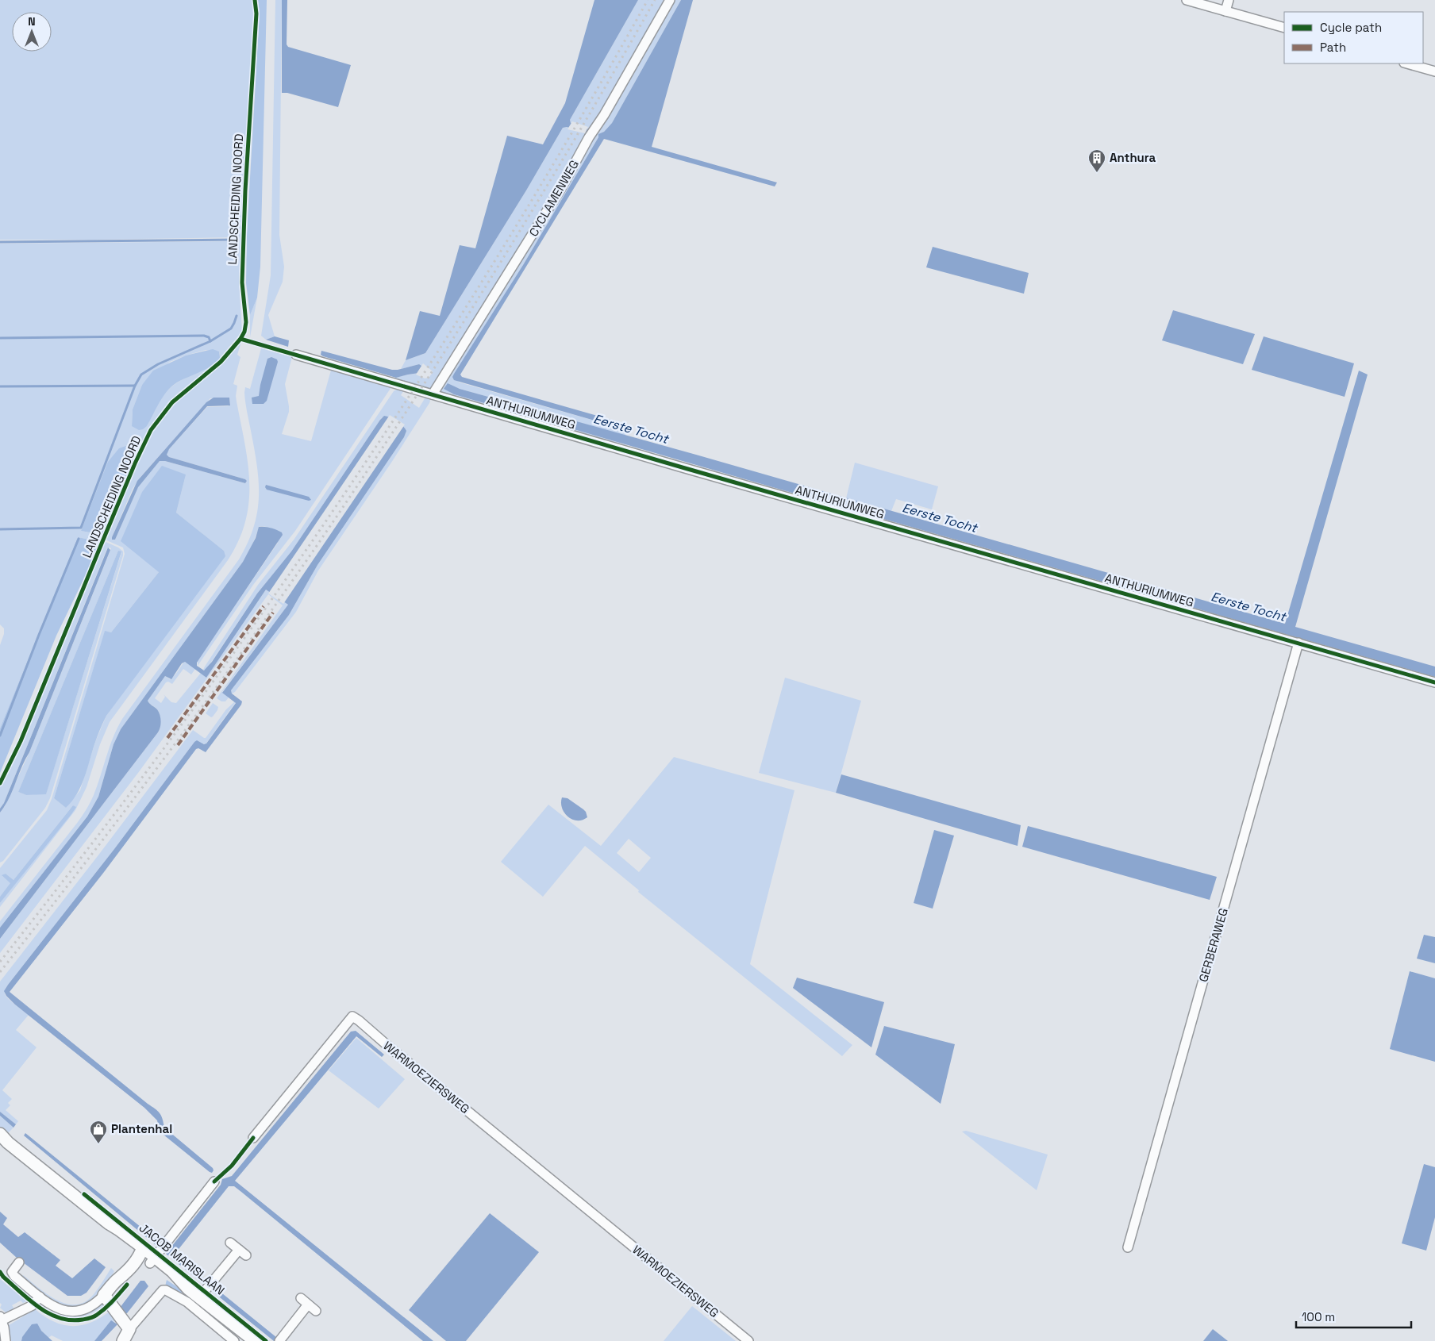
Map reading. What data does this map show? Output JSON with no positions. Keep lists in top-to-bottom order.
{
  "streets": {
    "main road": ["JACOB MARISLAAN"],
    "street": [
      "CYCLAMENWEG",
      "ANTHURIUMWEG",
      "GERBERAWEG",
      "WARMOEZIERSWEG"
    ],
    "cycle path": ["LANDSCHEIDING NOORD"]
  },
  "crossings": [
    ["CYCLAMENWEG", "ANTHURIUMWEG"],
    ["ANTHURIUMWEG", "GERBERAWEG"]
  ],
  "water": ["Eerste Tocht"],
  "places": {
    "building": ["Anthura"],
    "shop": ["Plantenhal"]
  },
  "legend": ["Cycle path", "Path"],
  "scale_bar": "100 m",
  "north": "top"
}
